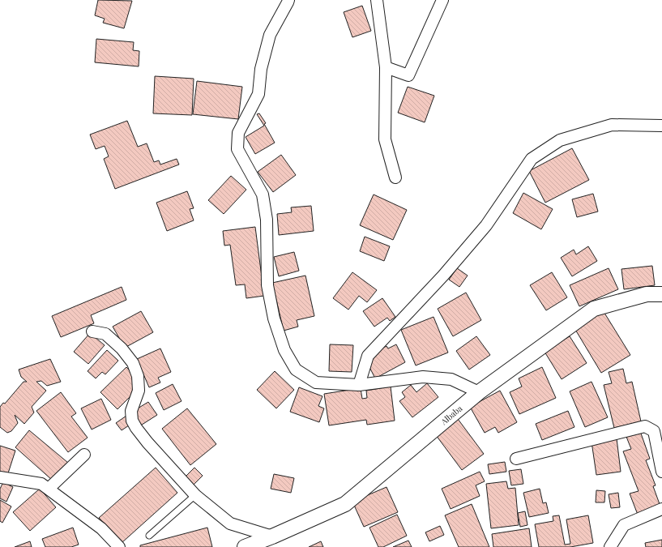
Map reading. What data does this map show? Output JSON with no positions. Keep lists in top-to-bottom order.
{
  "streets": {
    "street": ["Albaba"]
  }
}
